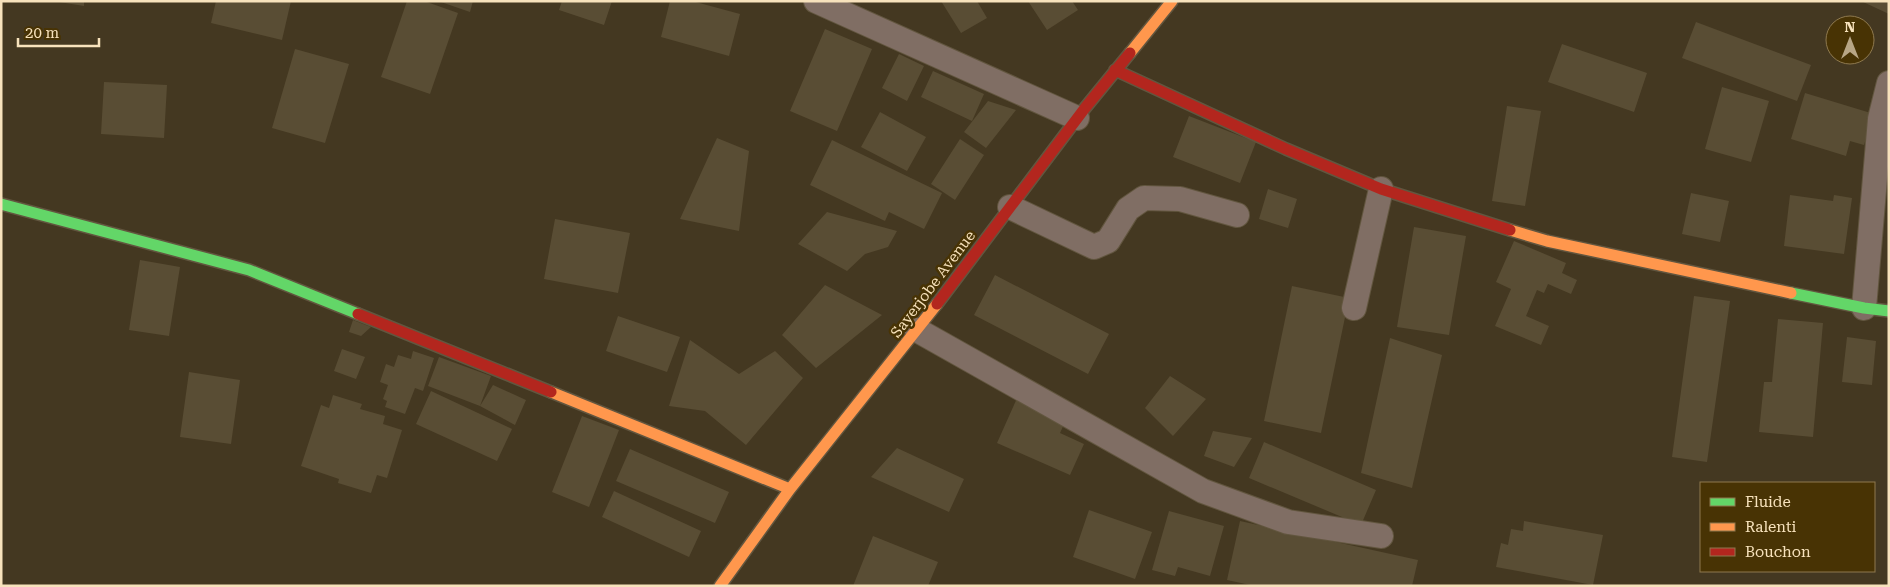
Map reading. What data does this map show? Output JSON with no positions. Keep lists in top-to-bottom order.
{
  "streets": {
    "street": ["Sayerjobe Avenue"]
  },
  "legend": ["Fluide", "Ralenti", "Bouchon"],
  "scale_bar": "20 m",
  "north": "top"
}
